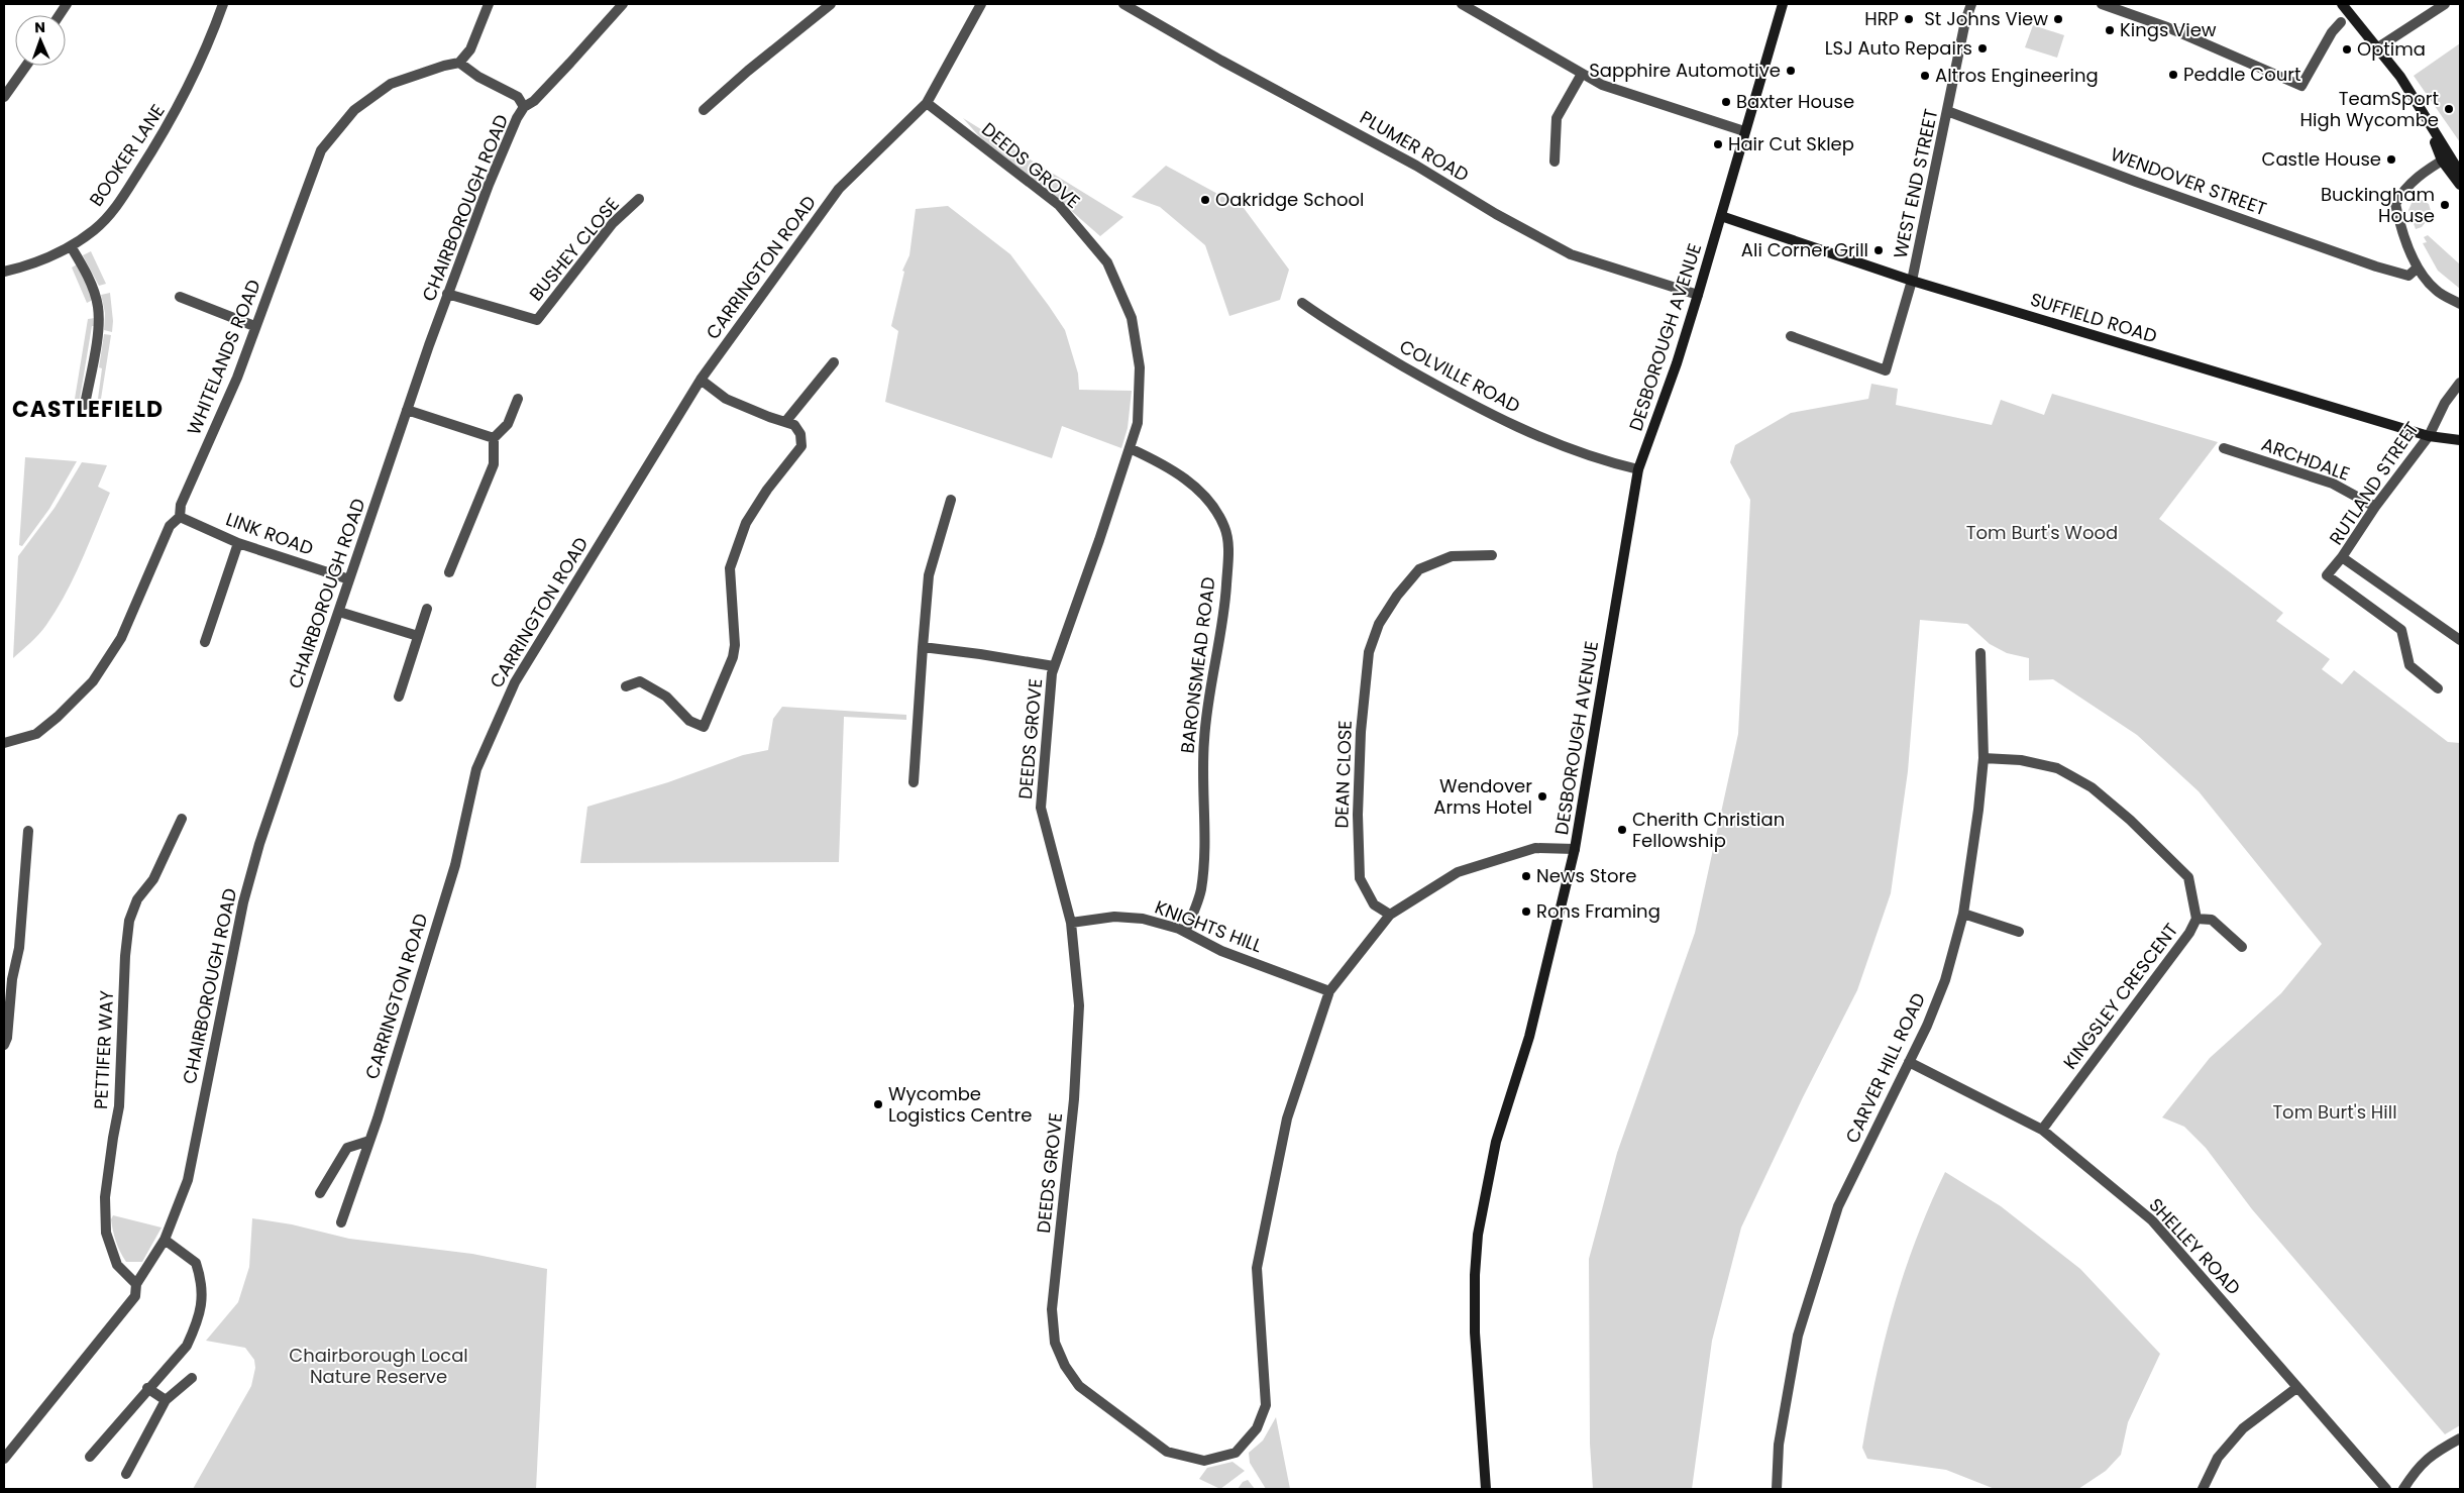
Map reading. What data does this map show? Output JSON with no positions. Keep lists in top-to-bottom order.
{
  "streets": {
    "street": [
      "PLUMER ROAD",
      "BOOKER LANE",
      "DEEDS GROVE",
      "WENDOVER STREET",
      "WEST END STREET",
      "CHAIRBOROUGH ROAD",
      "BUSHEY CLOSE",
      "CARRINGTON ROAD",
      "SUFFIELD ROAD",
      "DESBOROUGH AVENUE",
      "WHITELANDS ROAD",
      "COLVILLE ROAD",
      "ARCHDALE",
      "RUTLAND STREET",
      "LINK ROAD",
      "BARONSMEAD ROAD",
      "DEAN CLOSE",
      "KNIGHTS HILL",
      "KINGSLEY CRESCENT",
      "PETTIFER WAY",
      "CARVER HILL ROAD",
      "SHELLEY ROAD"
    ]
  },
  "crossings": [
    ["PLUMER ROAD", "DESBOROUGH AVENUE"],
    ["DEEDS GROVE", "CARRINGTON ROAD"],
    ["DEEDS GROVE", "DESBOROUGH AVENUE"],
    ["DEEDS GROVE", "BARONSMEAD ROAD"],
    ["DEEDS GROVE", "DEAN CLOSE"],
    ["DEEDS GROVE", "KNIGHTS HILL"],
    ["WENDOVER STREET", "WEST END STREET"],
    ["WEST END STREET", "SUFFIELD ROAD"],
    ["CHAIRBOROUGH ROAD", "BUSHEY CLOSE"],
    ["CHAIRBOROUGH ROAD", "LINK ROAD"],
    ["CHAIRBOROUGH ROAD", "PETTIFER WAY"],
    ["SUFFIELD ROAD", "DESBOROUGH AVENUE"],
    ["SUFFIELD ROAD", "RUTLAND STREET"],
    ["DESBOROUGH AVENUE", "COLVILLE ROAD"],
    ["WHITELANDS ROAD", "LINK ROAD"],
    ["ARCHDALE", "RUTLAND STREET"],
    ["BARONSMEAD ROAD", "KNIGHTS HILL"],
    ["KINGSLEY CRESCENT", "CARVER HILL ROAD"],
    ["KINGSLEY CRESCENT", "SHELLEY ROAD"],
    ["CARVER HILL ROAD", "SHELLEY ROAD"]
  ],
  "districts": ["CASTLEFIELD"],
  "parks": ["Tom Burt's Wood", "Tom Burt's Hill", "Chairborough Local Nature Reserve"],
  "places": [
    "HRP",
    "St Johns View",
    "Kings View",
    "LSJ Auto Repairs",
    "Optima",
    "Sapphire Automotive",
    "Peddle Court",
    "Altros Engineering",
    "Baxter House",
    "TeamSport High Wycombe",
    "Hair Cut Sklep",
    "Castle House",
    "Oakridge School",
    "Buckingham House",
    "Ali Corner Grill",
    "Wendover Arms Hotel",
    "Cherith Christian Fellowship",
    "News Store",
    "Rons Framing",
    "Wycombe Logistics Centre"
  ],
  "north": "top"
}
